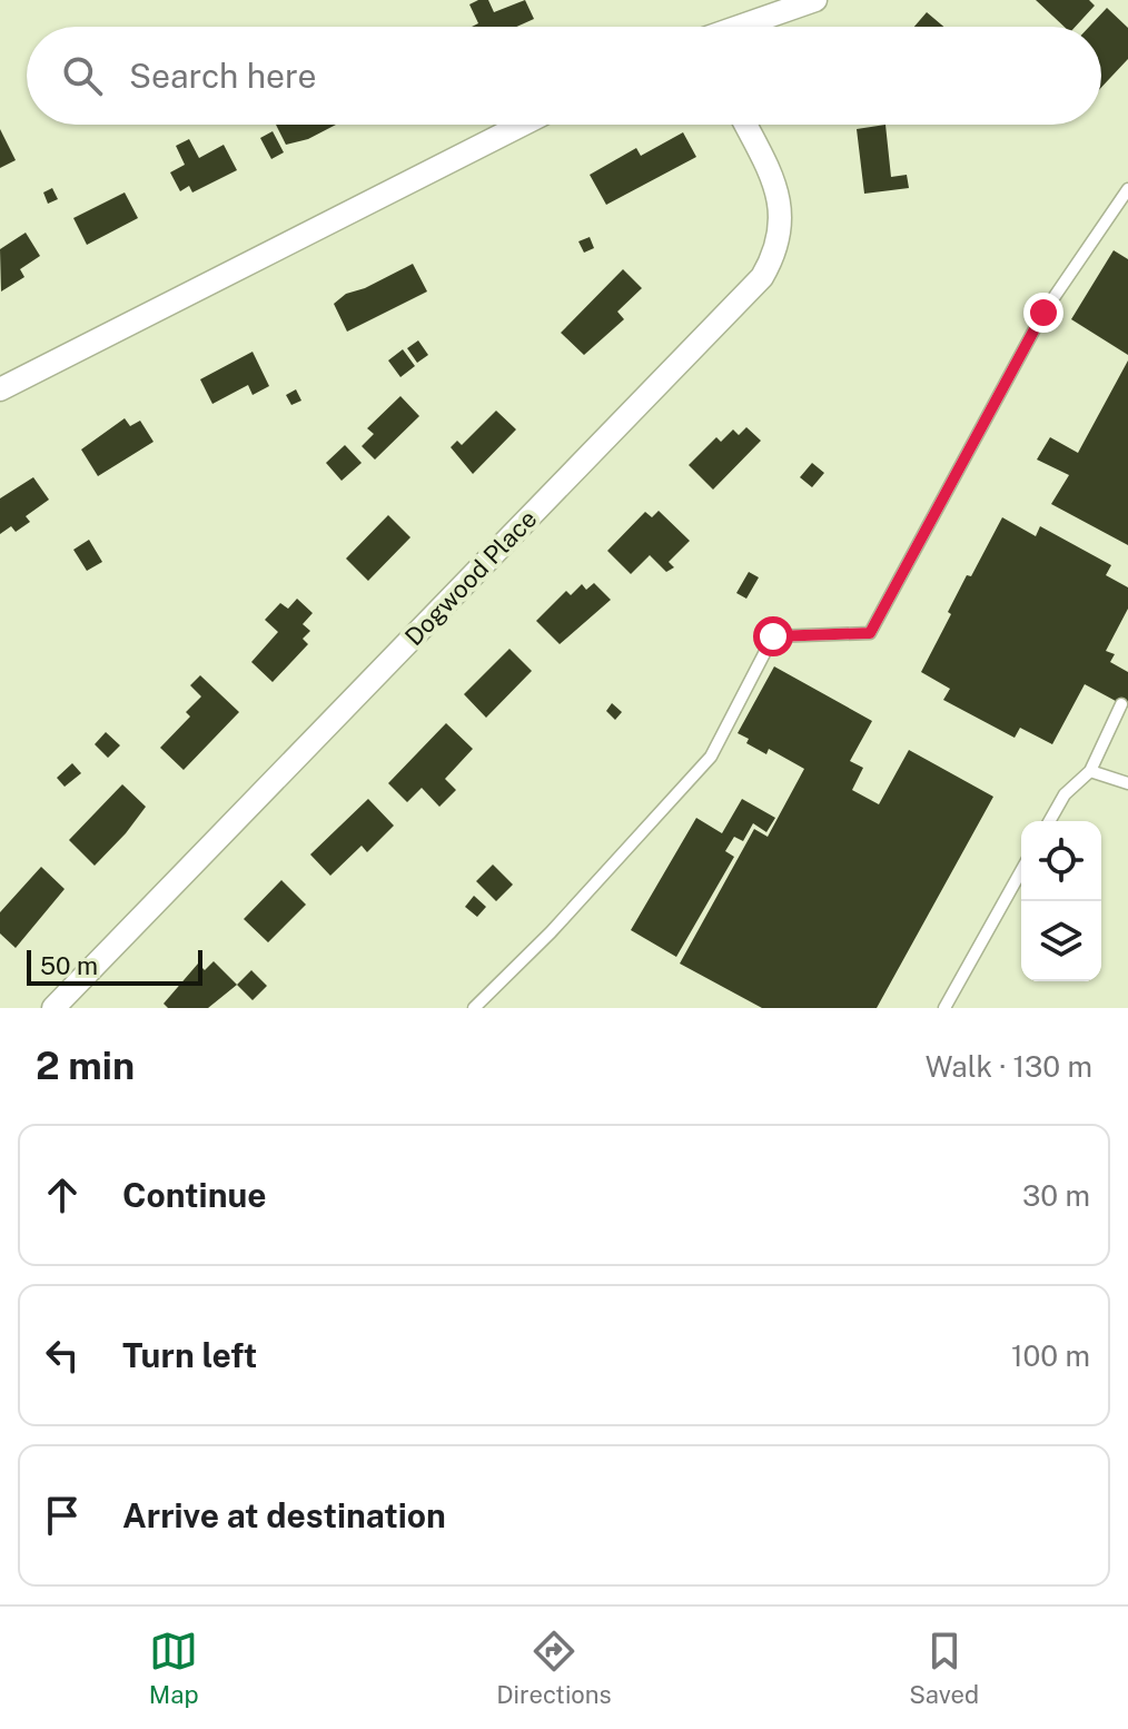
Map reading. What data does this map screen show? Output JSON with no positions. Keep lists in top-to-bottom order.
{
  "streets": {
    "street": ["Dogwood Place"]
  },
  "scale_bar": "50 m",
  "page": {
    "search": "Search here",
    "scale": "50 m",
    "heading": ["2 min", "Walk · 130 m"],
    "list": [
      ["Continue", "30 m"],
      ["Turn left", "100 m"],
      "Arrive at destination"
    ],
    "nav": ["Map", "Directions", "Saved"]
  }
}
